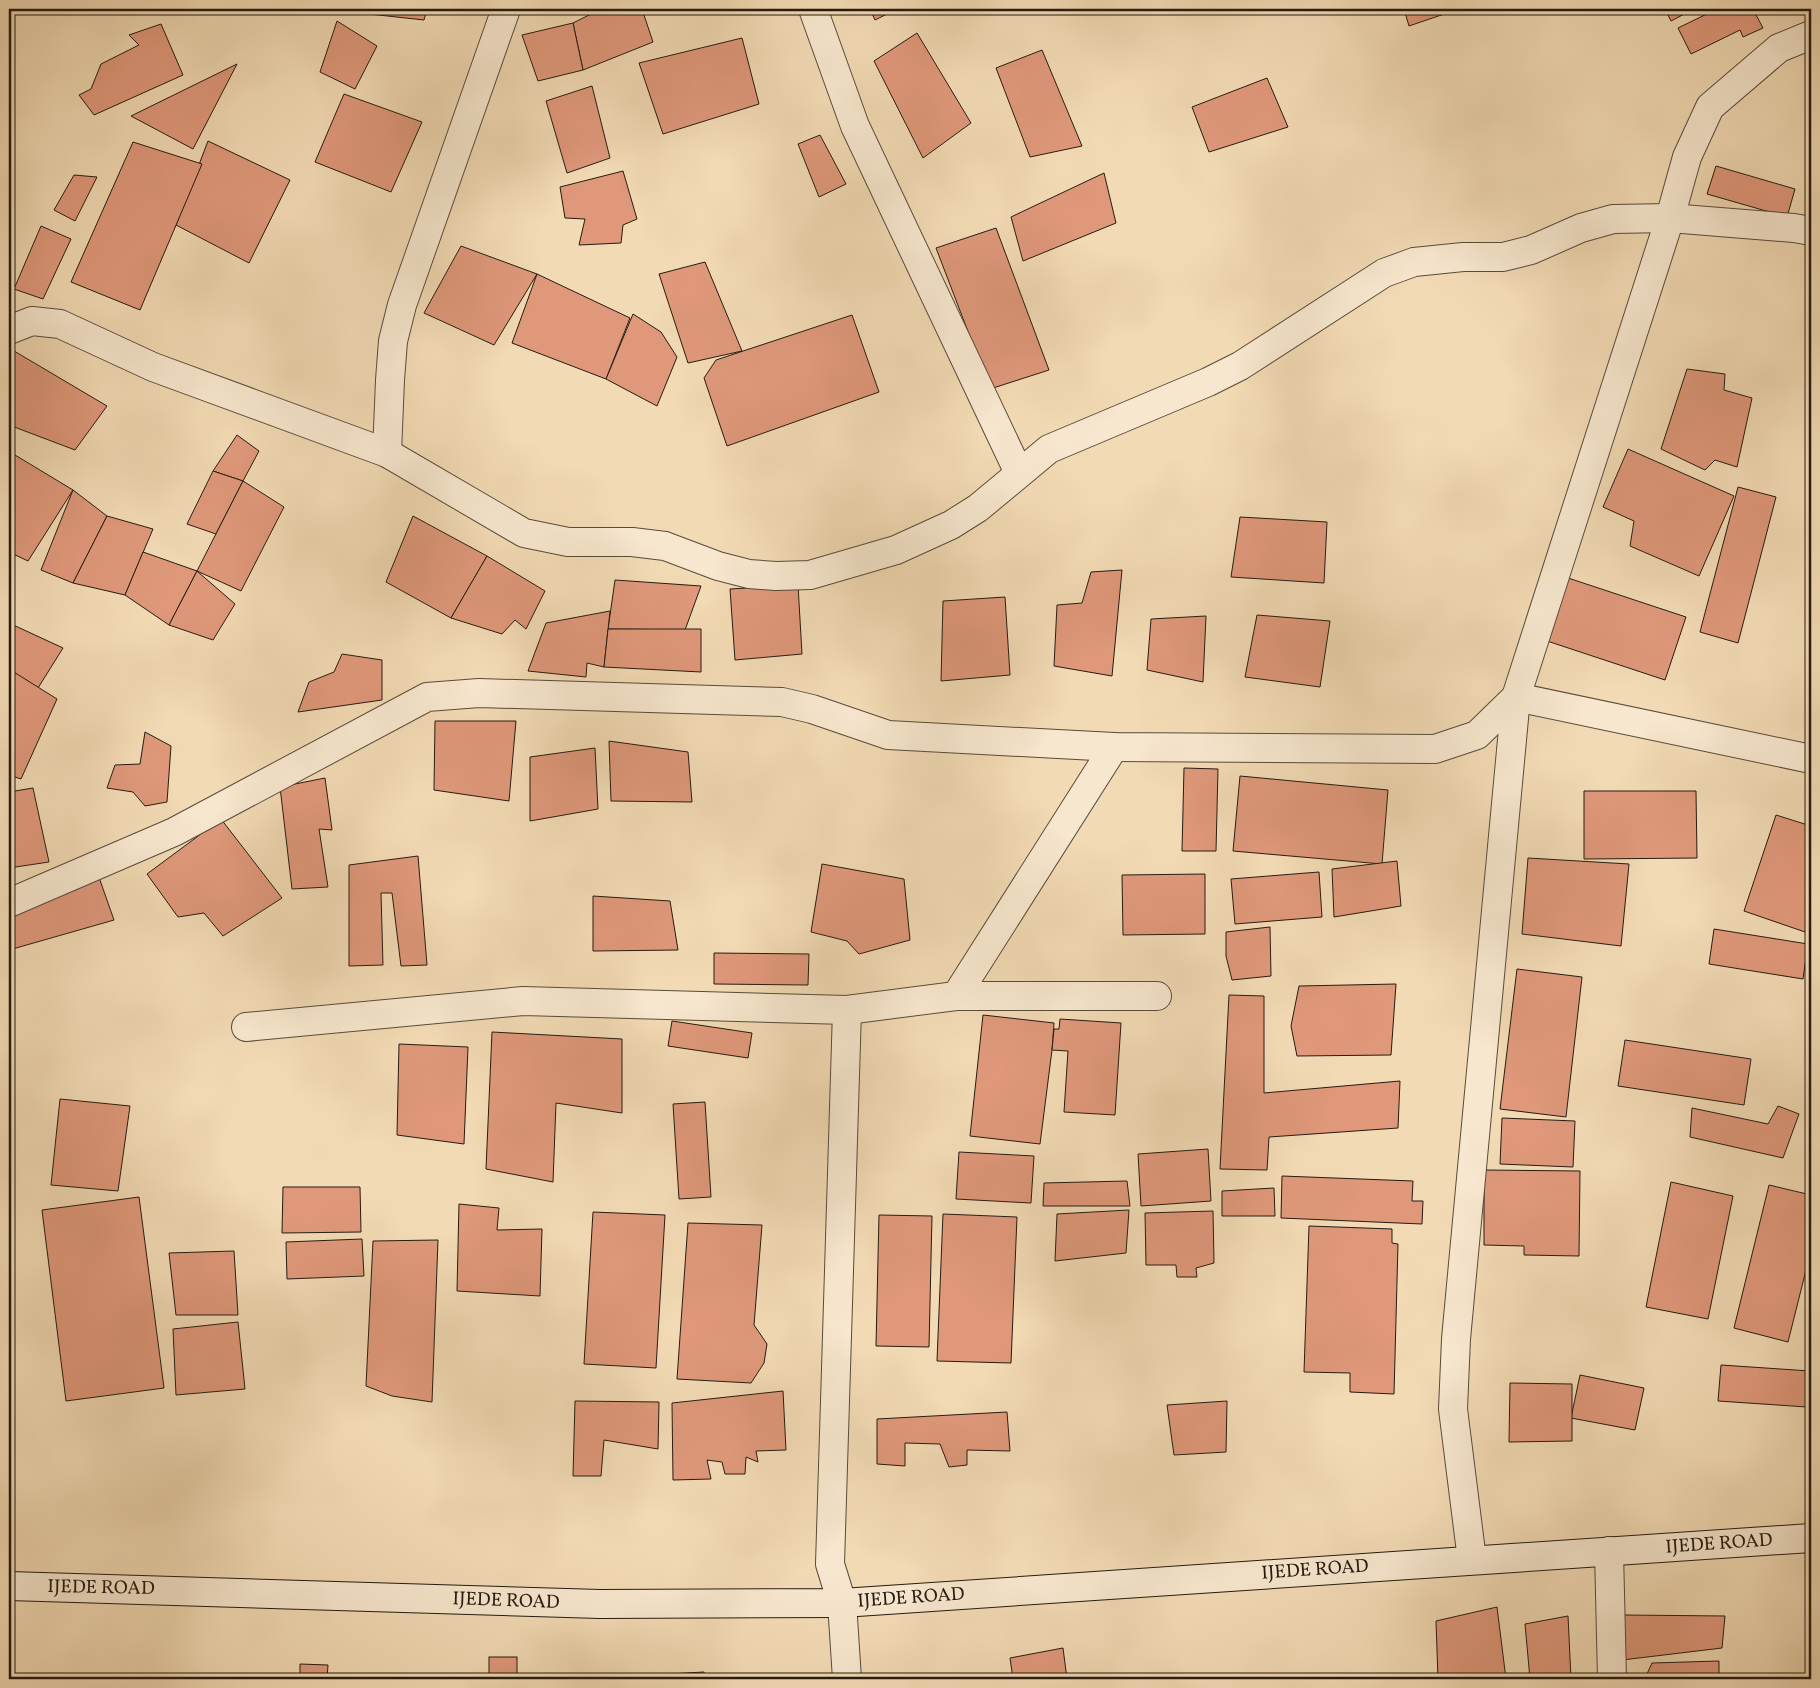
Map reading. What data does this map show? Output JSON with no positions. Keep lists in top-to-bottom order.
{
  "streets": {
    "street": ["IJEDE ROAD"]
  }
}
